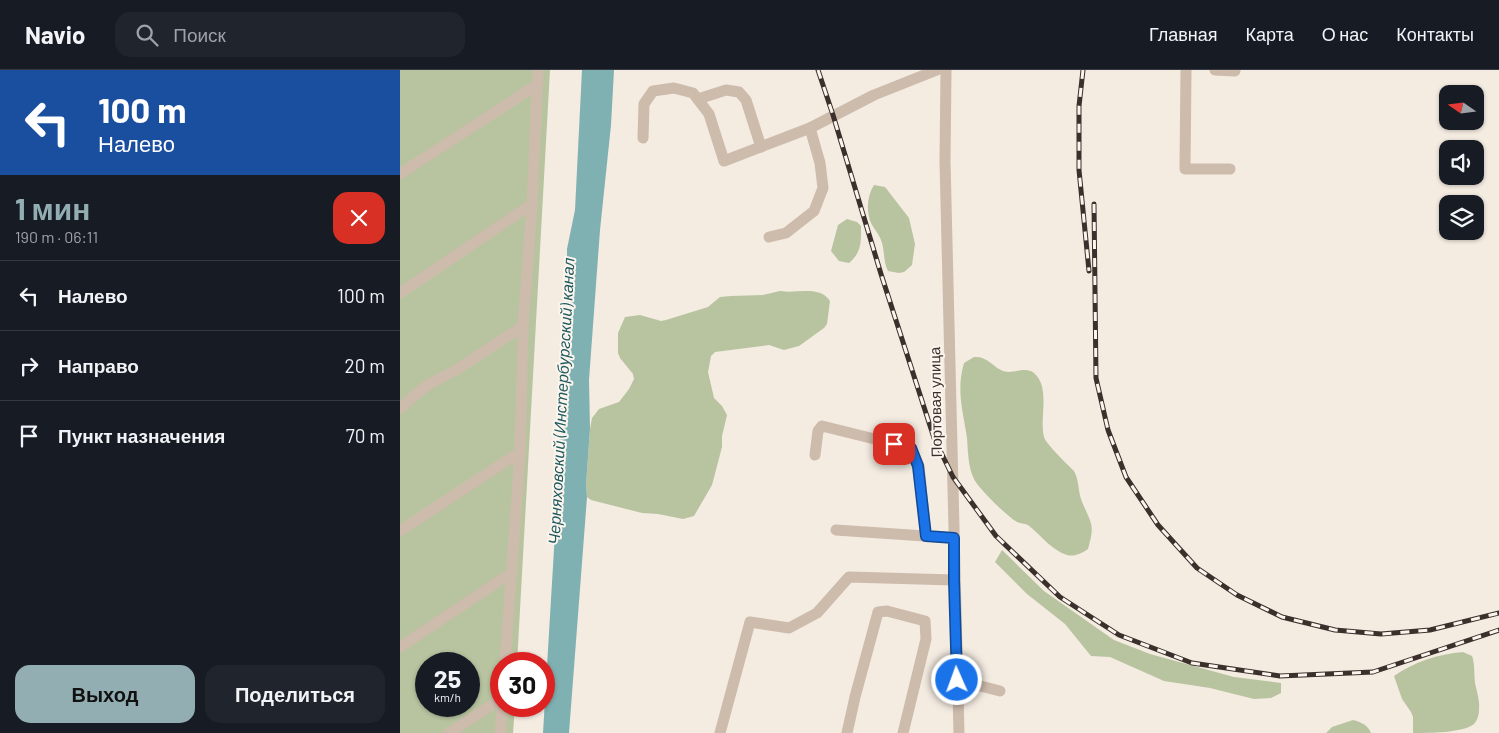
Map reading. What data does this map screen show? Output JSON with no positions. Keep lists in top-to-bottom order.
{
  "streets": {
    "street": ["Портовая улица"]
  },
  "water": ["Черняховский (Инстербургский) канал"],
  "north": "left",
  "page": {
    "header": "Navio",
    "search": "Поиск",
    "nav": [
      "Главная",
      "Карта",
      "О нас",
      "Контакты"
    ],
    "turn": ["100 m", "Налево"],
    "heading": ["1 мин", "190 m · 06:11"],
    "list": [
      {
        "name": "Налево",
        "value": "100 m"
      },
      {
        "name": "Направо",
        "value": "20 m"
      },
      {
        "name": "Пункт назначения",
        "value": "70 m"
      }
    ],
    "speed": "25 km/h",
    "limit": "30",
    "buttons": ["Выход", "Поделиться"]
  }
}
